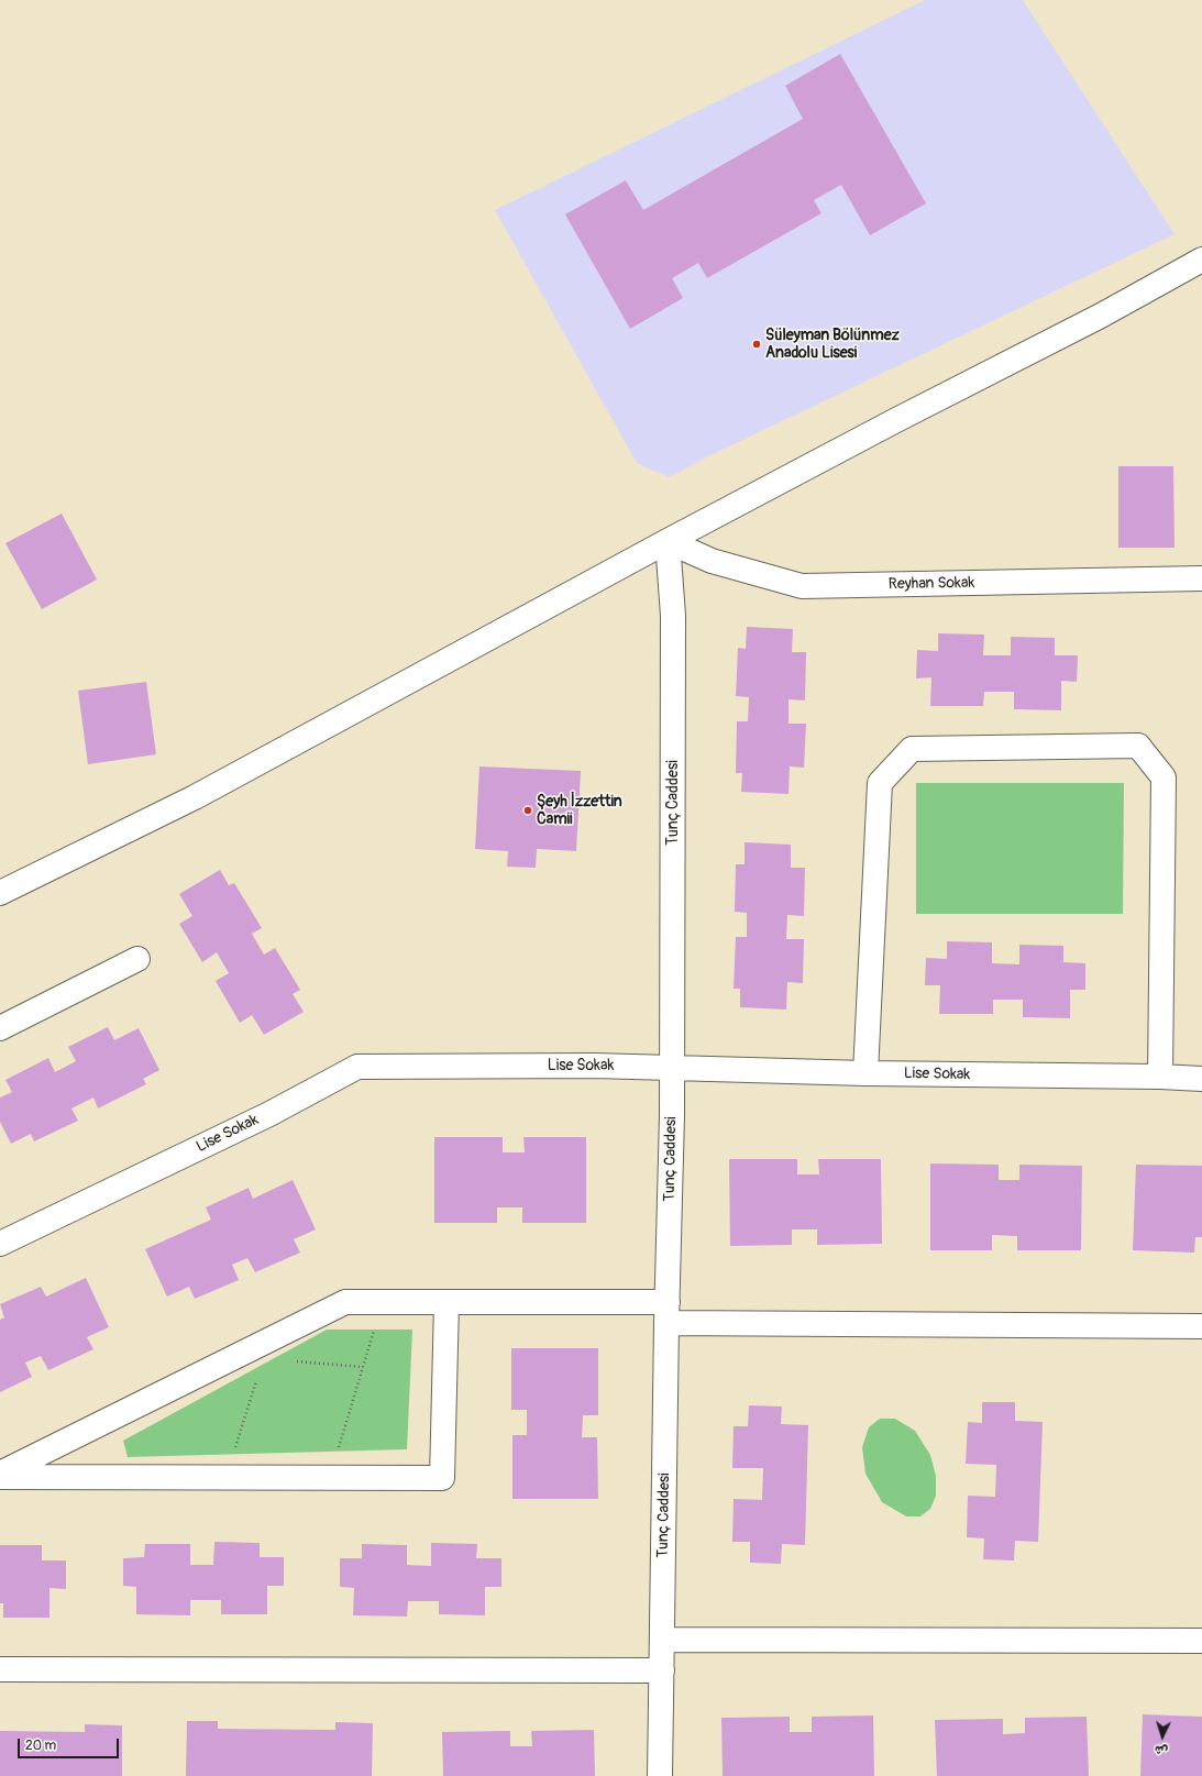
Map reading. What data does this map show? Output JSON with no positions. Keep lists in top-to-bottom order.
{
  "streets": {
    "street": ["Reyhan Sokak", "Tunç Caddesi", "Lise Sokak"]
  },
  "crossings": [
    ["Reyhan Sokak", "Tunç Caddesi"],
    ["Tunç Caddesi", "Lise Sokak"]
  ],
  "places": ["Süleyman Bölünmez Anadolu Lisesi", "Şeyh İzzettin Camii"],
  "scale_bar": "20 m",
  "north": "bottom"
}
